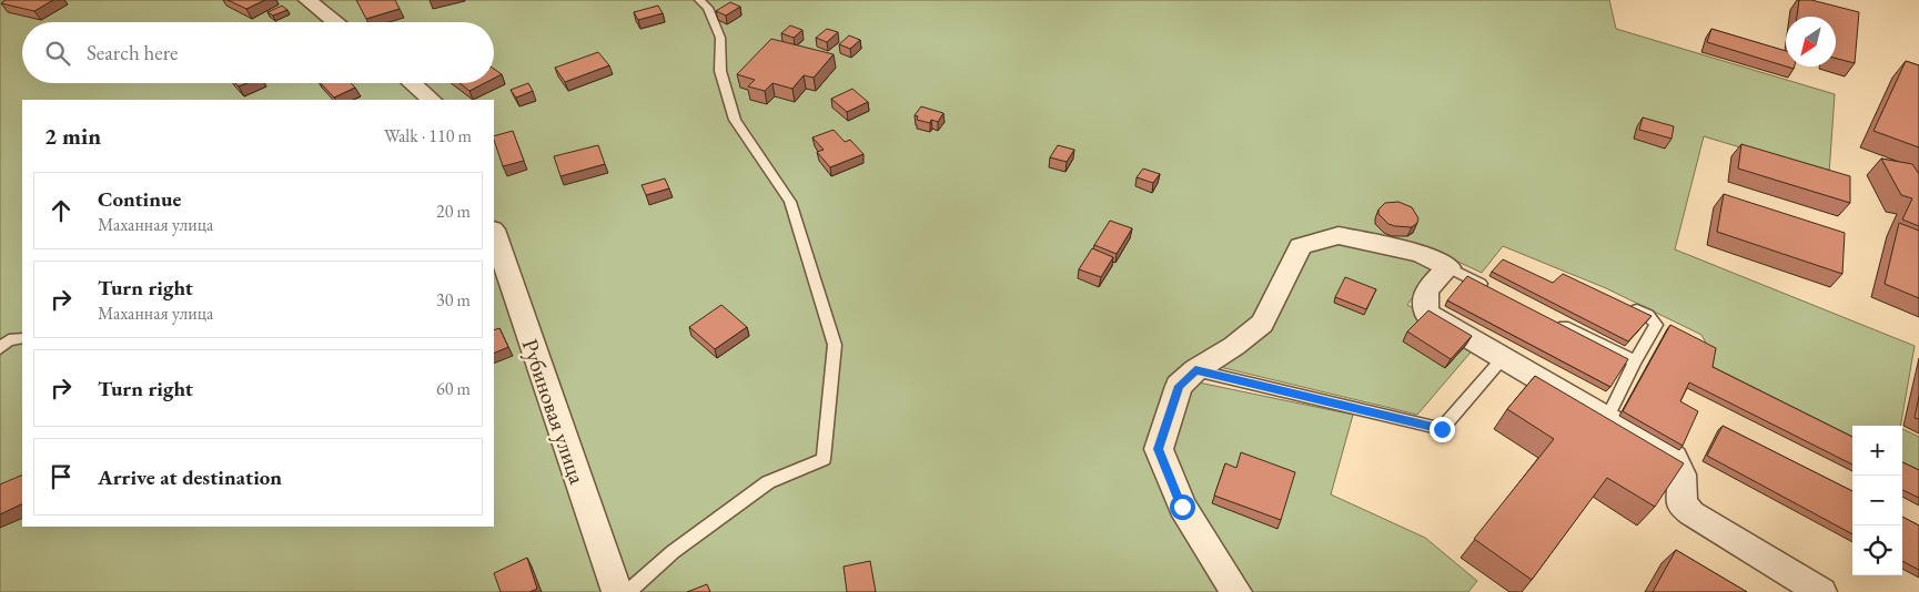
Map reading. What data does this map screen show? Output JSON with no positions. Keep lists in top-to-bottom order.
{
  "streets": {
    "street": ["Рубиновая улица"]
  },
  "north": "bottom left",
  "page": {
    "search": "Search here",
    "heading": ["2 min", "Walk · 110 m"],
    "list": [
      ["Continue", "Маханная улица", "20 m"],
      ["Turn right", "Маханная улица", "30 m"],
      ["Turn right", "60 m"],
      "Arrive at destination"
    ],
    "map_buttons": ["+", "−"]
  }
}
